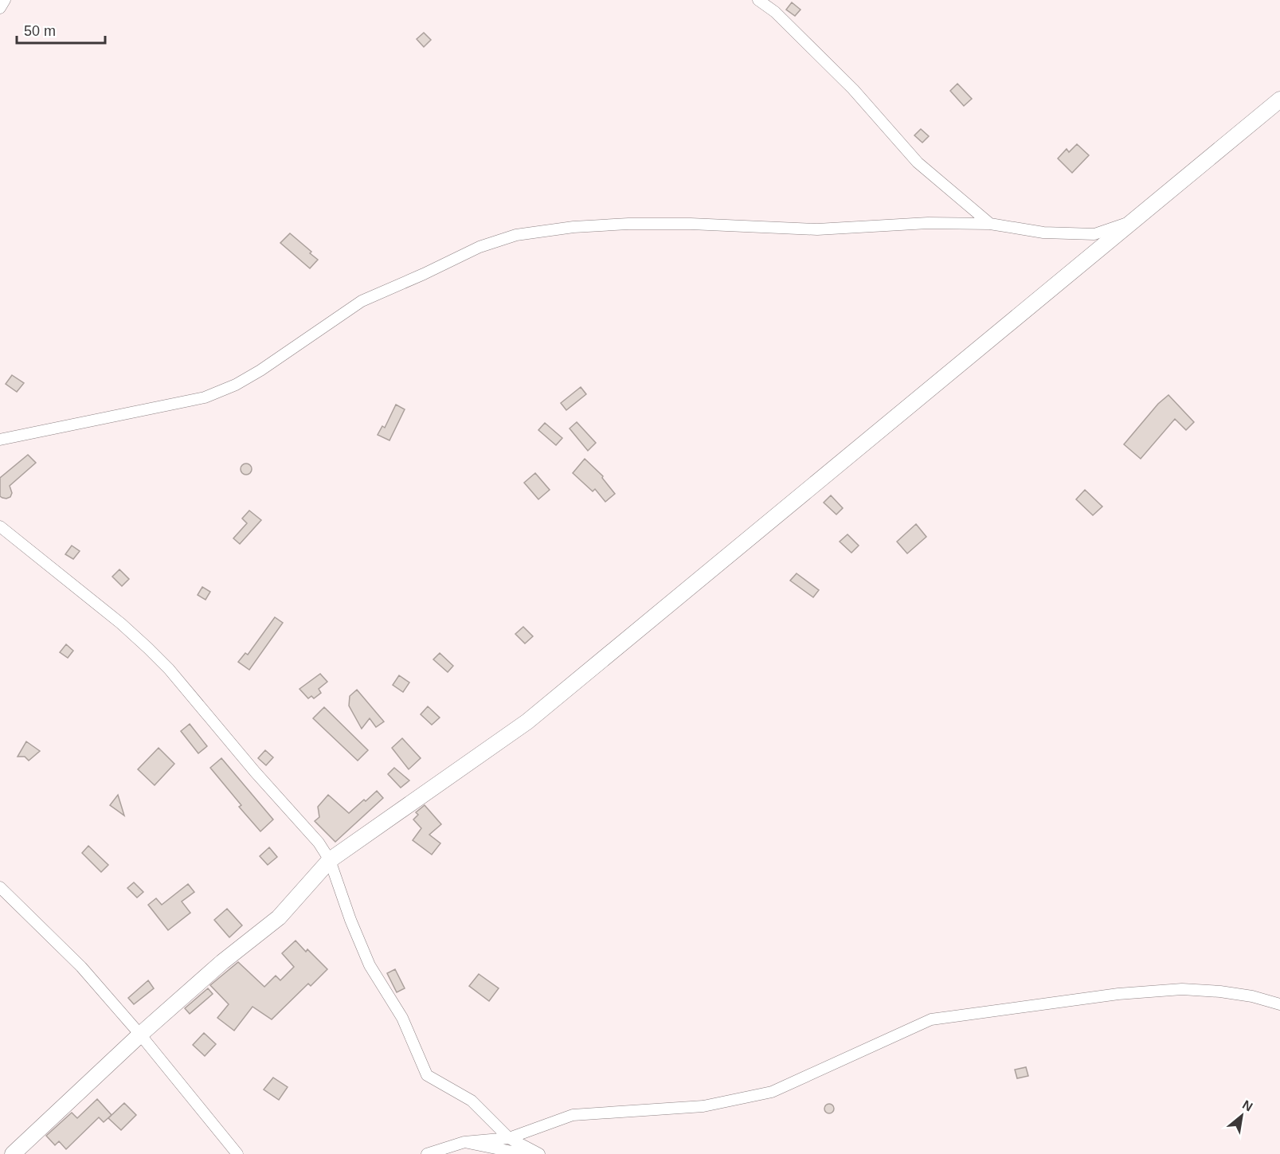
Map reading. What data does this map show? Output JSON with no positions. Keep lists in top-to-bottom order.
{
  "scale_bar": "50 m",
  "north": "top right"
}
